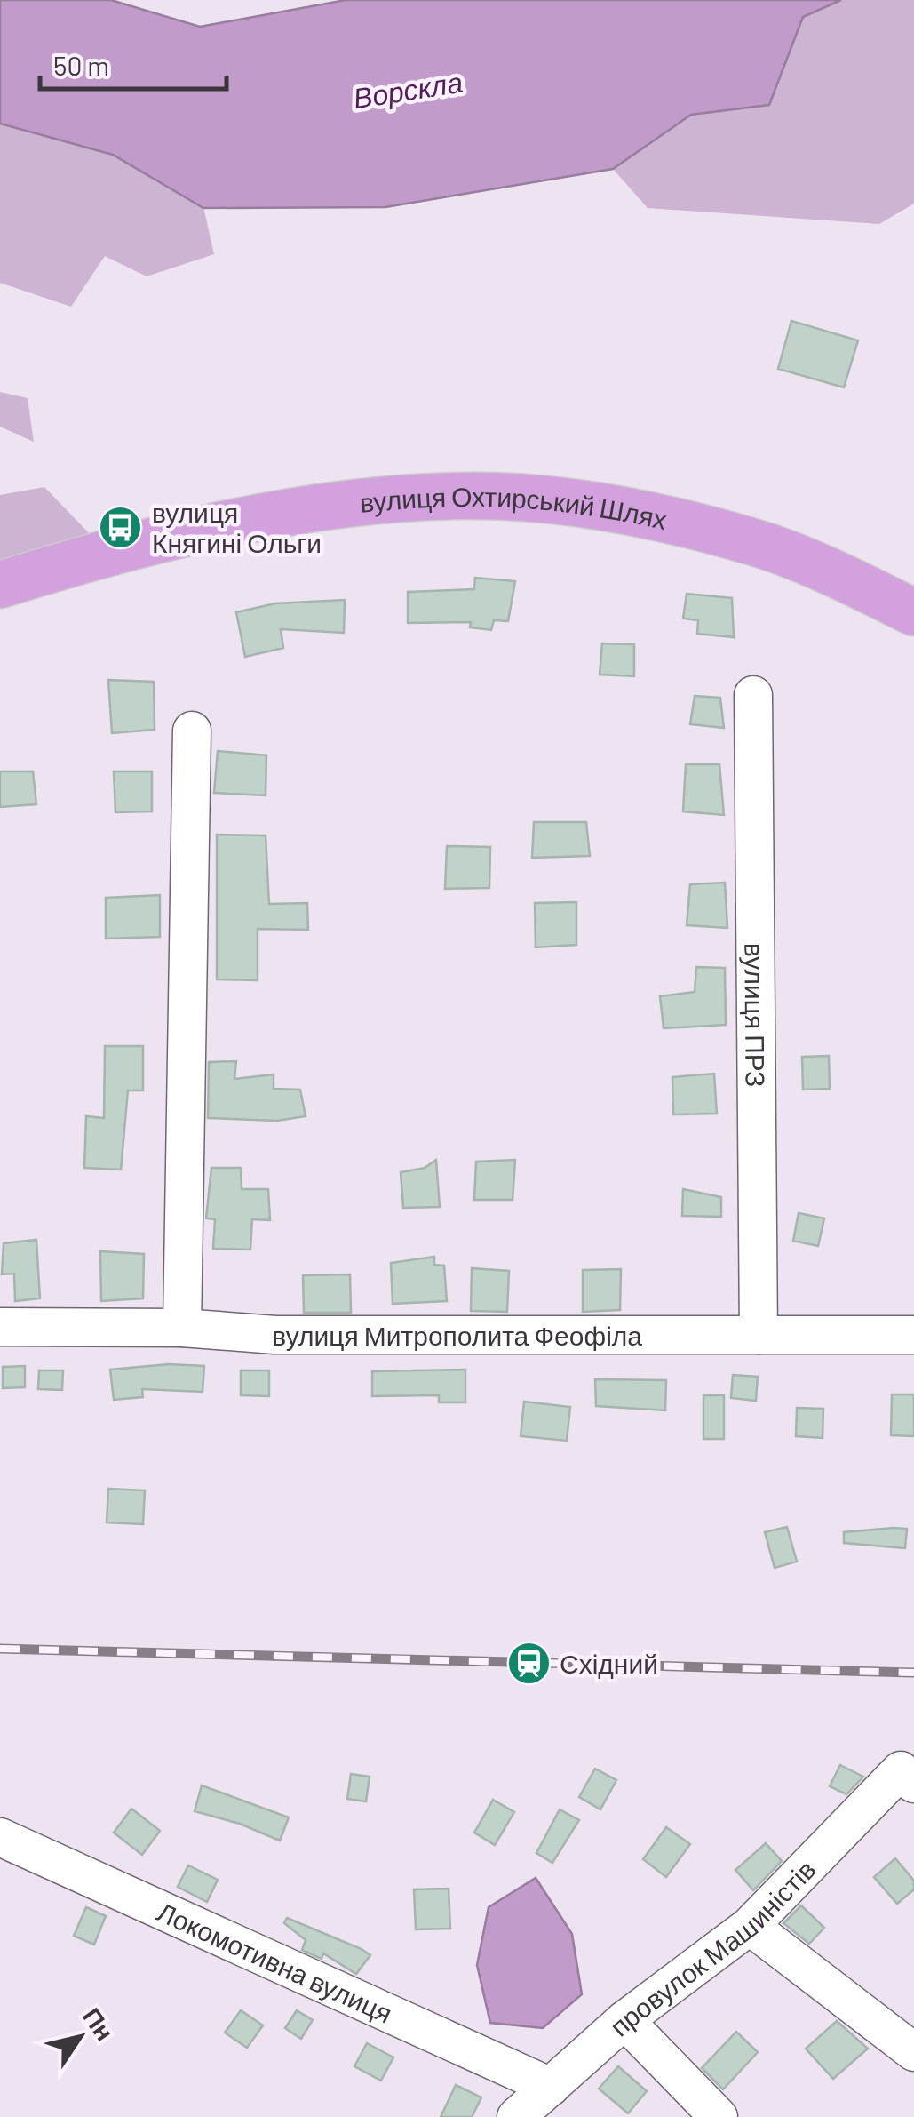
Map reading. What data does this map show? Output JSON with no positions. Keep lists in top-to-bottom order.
{
  "streets": {
    "main road": ["вулиця Охтирський Шлях"],
    "street": [
      "вулиця ПРЗ",
      "вулиця Митрополита Феофіла",
      "провулок Машиністів",
      "Локомотивна вулиця"
    ]
  },
  "crossings": [
    ["вулиця ПРЗ", "вулиця Митрополита Феофіла"],
    ["провулок Машиністів", "Локомотивна вулиця"]
  ],
  "water": ["Ворскла"],
  "places": {
    "bus stop": ["вулиця Княгині Ольги"],
    "station": ["Східний"]
  },
  "scale_bar": "50 m",
  "north": "top right"
}
